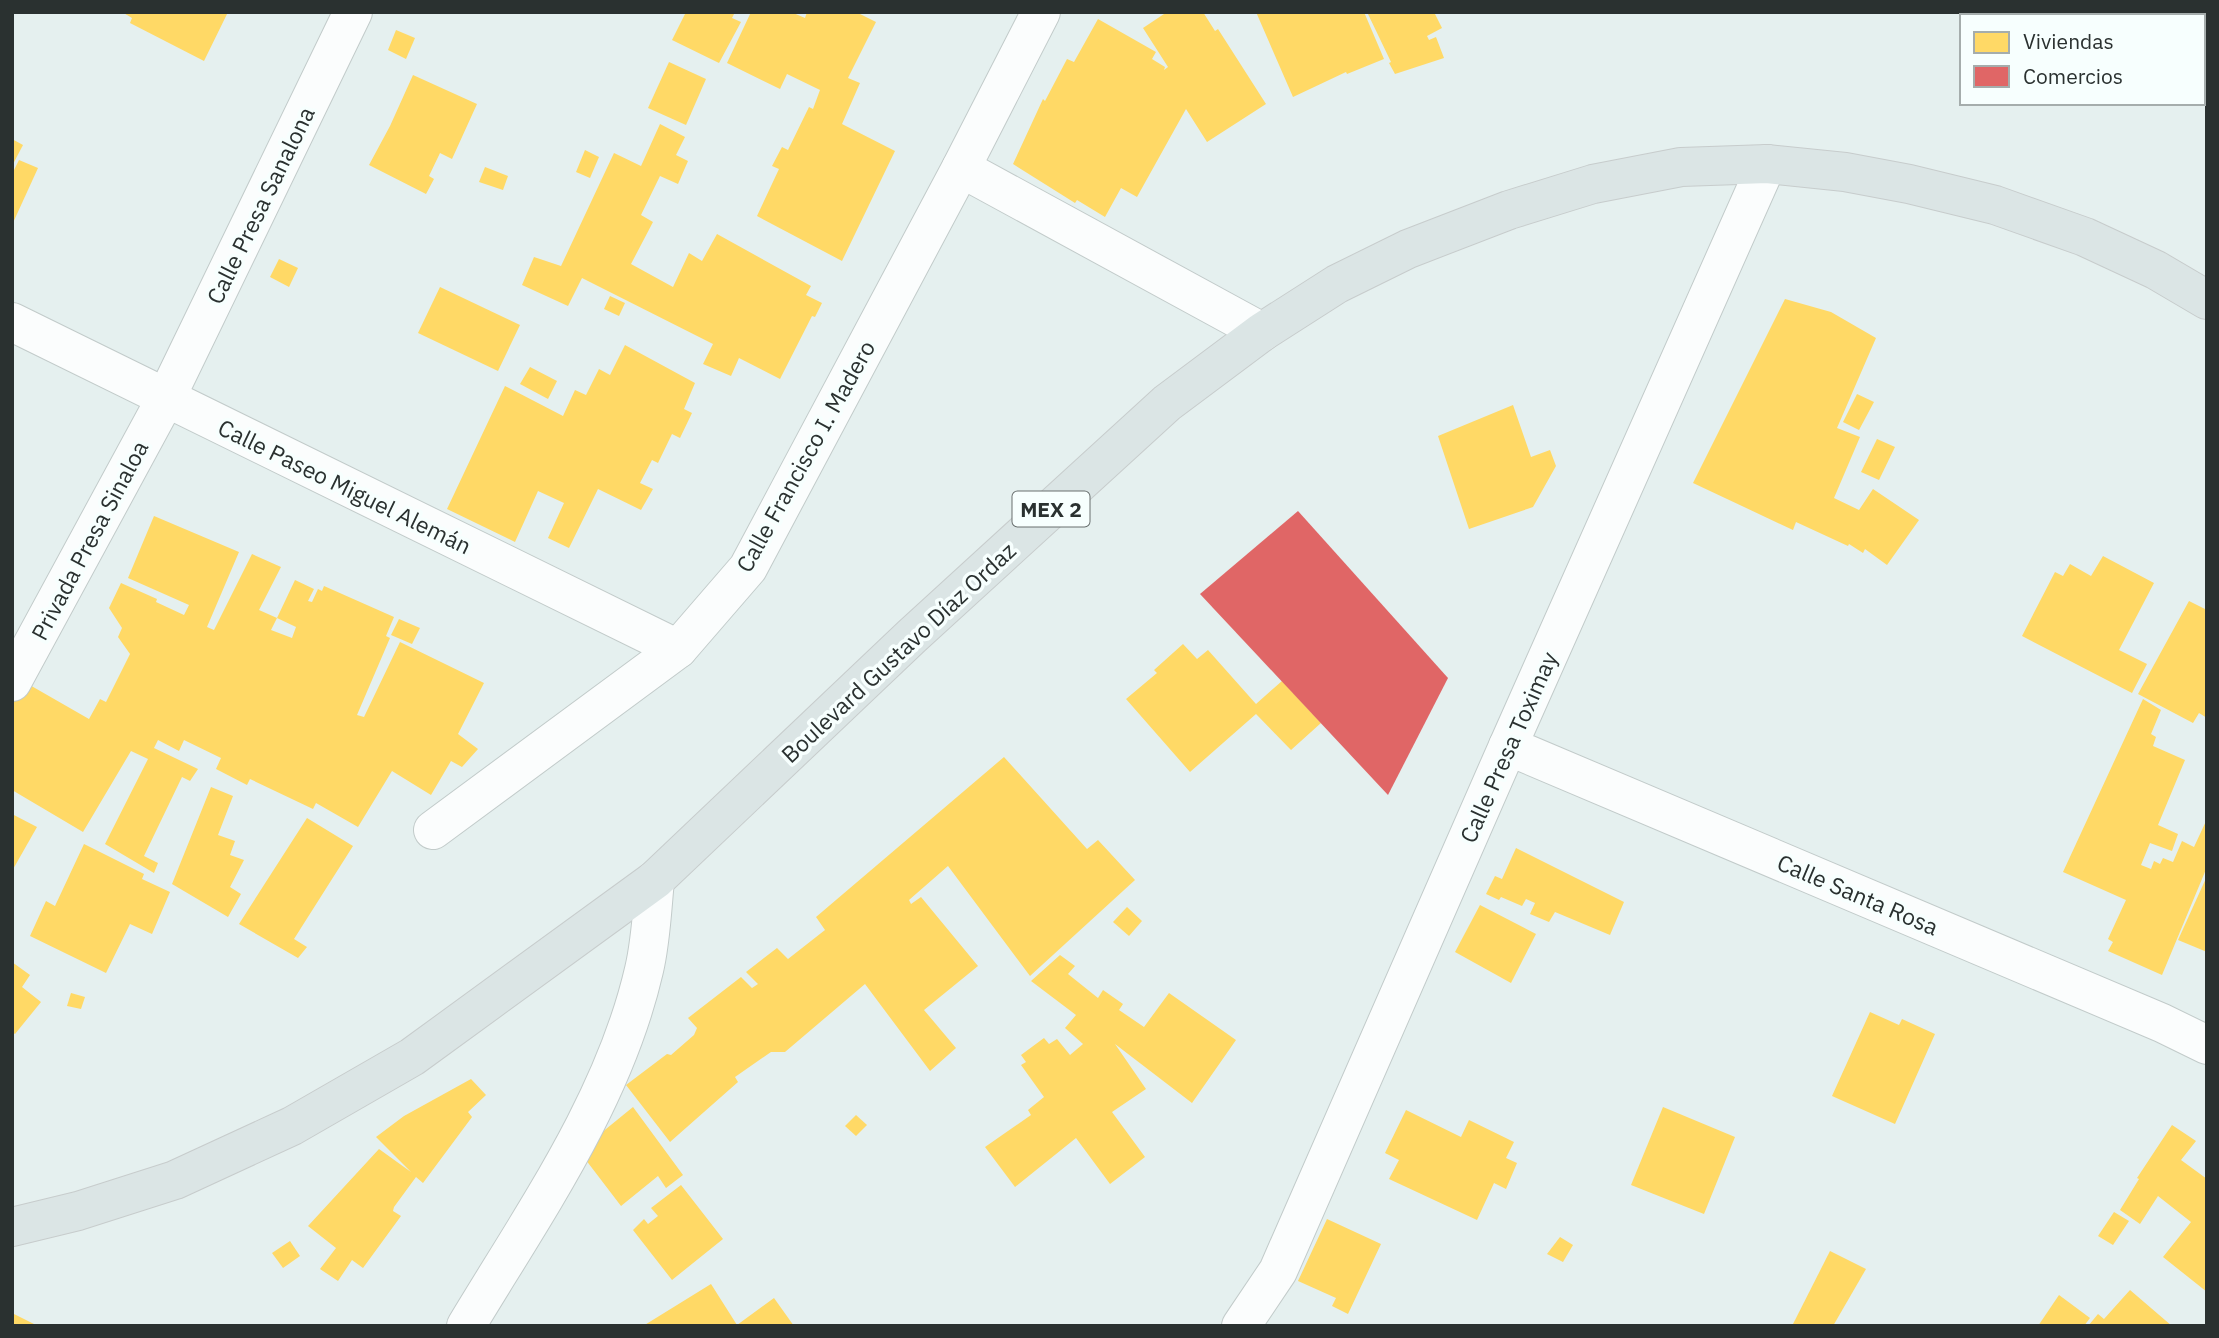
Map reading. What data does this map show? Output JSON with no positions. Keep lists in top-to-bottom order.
{
  "streets": {
    "main road": ["MEX 2", "Boulevard Gustavo Díaz Ordaz"],
    "street": [
      "Calle Presa Sanalona",
      "Calle Francisco I. Madero",
      "Calle Paseo Miguel Alemán",
      "Privada Presa Sinaloa",
      "Calle Presa Toximay",
      "Calle Santa Rosa"
    ]
  },
  "crossings": [
    ["Calle Presa Sanalona", "Calle Paseo Miguel Alemán"],
    ["Calle Presa Sanalona", "Privada Presa Sinaloa"],
    ["Calle Francisco I. Madero", "Calle Paseo Miguel Alemán"],
    ["Calle Paseo Miguel Alemán", "Privada Presa Sinaloa"],
    ["Boulevard Gustavo Díaz Ordaz", "Calle Presa Toximay"],
    ["Calle Presa Toximay", "Calle Santa Rosa"]
  ],
  "legend": ["Viviendas", "Comercios"]
}
